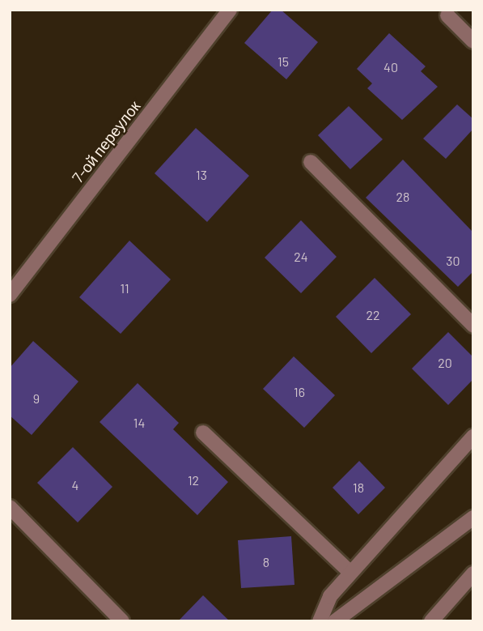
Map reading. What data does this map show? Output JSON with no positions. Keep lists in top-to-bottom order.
{
  "streets": {
    "street": ["7-ой переулок"]
  },
  "house_numbers": [
    "15",
    "40",
    "13",
    "28",
    "24",
    "30",
    "11",
    "22",
    "20",
    "16",
    "9",
    "14",
    "12",
    "4",
    "18",
    "8"
  ]
}
